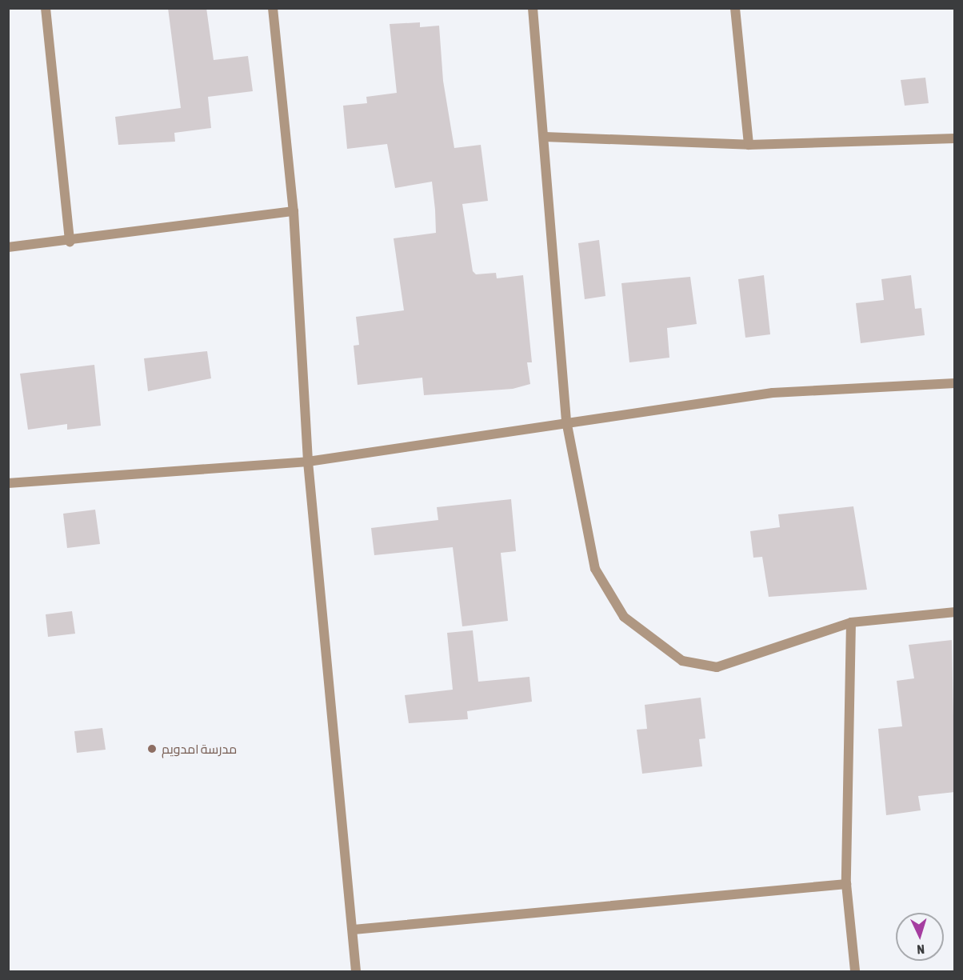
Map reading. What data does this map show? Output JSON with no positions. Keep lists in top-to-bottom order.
{
  "places": ["مدرسة امدويم"],
  "north": "bottom"
}
